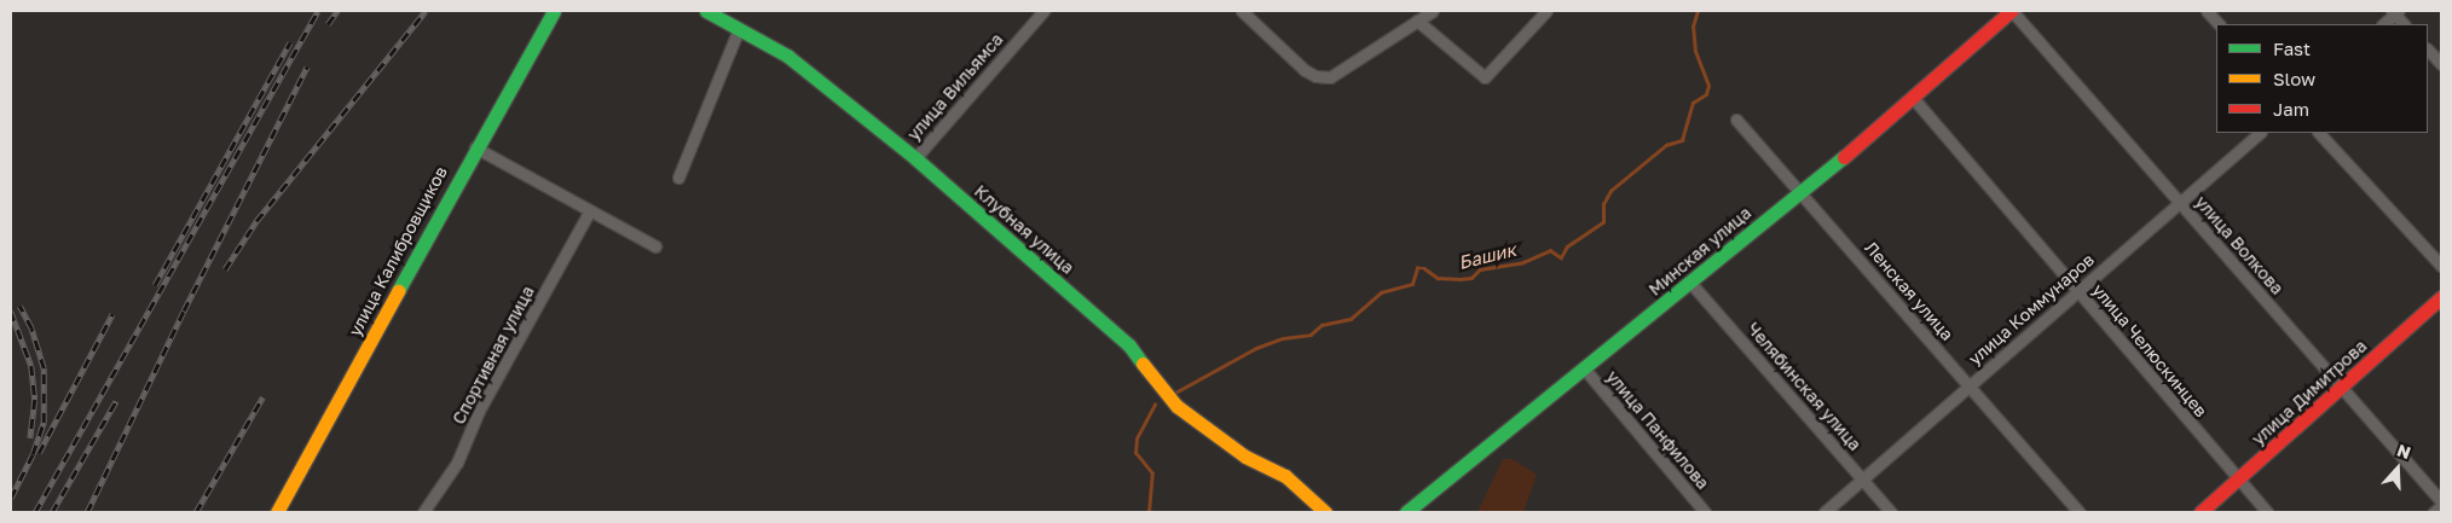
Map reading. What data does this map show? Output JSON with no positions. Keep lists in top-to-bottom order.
{
  "streets": {
    "street": [
      "улица Вильямса",
      "Клубная улица",
      "улица Волкова",
      "улица Калибровщиков",
      "Минская улица",
      "Ленская улица",
      "улица Коммунаров",
      "улица Челюскинцев",
      "Спортивная улица",
      "Челябинская улица",
      "улица Димитрова",
      "улица Панфилова"
    ]
  },
  "crossings": [
    ["улица Вильямса", "Клубная улица"],
    ["улица Волкова", "Минская улица"],
    ["улица Волкова", "улица Коммунаров"],
    ["улица Волкова", "улица Димитрова"],
    ["Минская улица", "Ленская улица"],
    ["Минская улица", "улица Челюскинцев"],
    ["Минская улица", "Челябинская улица"],
    ["Минская улица", "улица Панфилова"],
    ["Ленская улица", "улица Коммунаров"],
    ["улица Коммунаров", "улица Челюскинцев"],
    ["улица Коммунаров", "Челябинская улица"],
    ["улица Челюскинцев", "улица Димитрова"]
  ],
  "water": ["Башик"],
  "legend": ["Fast", "Slow", "Jam"],
  "north": "top"
}
